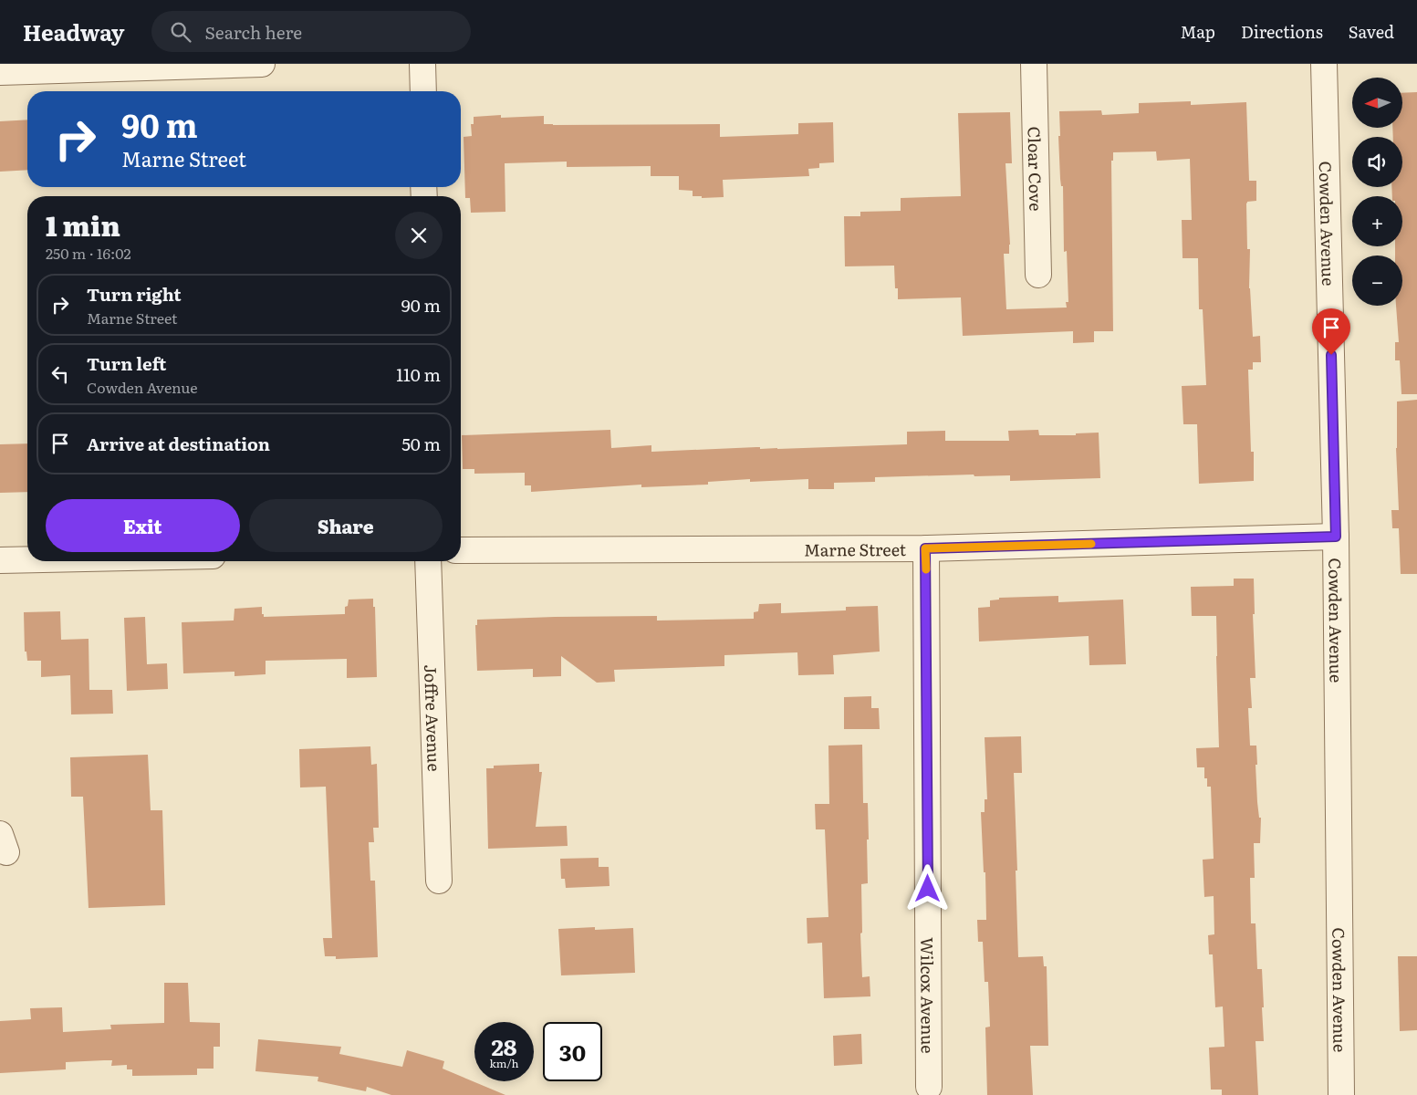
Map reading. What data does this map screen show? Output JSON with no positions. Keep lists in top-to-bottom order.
{
  "streets": {
    "street": [
      "Cloar Cove",
      "Cowden Avenue",
      "Marne Street",
      "Joffre Avenue",
      "Wilcox Avenue"
    ]
  },
  "crossings": [
    ["Cowden Avenue", "Marne Street"],
    ["Marne Street", "Wilcox Avenue"]
  ],
  "north": "left",
  "page": {
    "header": "Headway",
    "search": "Search here",
    "nav": ["Map", "Directions", "Saved"],
    "map_buttons": ["+", "−"],
    "turn": ["90 m", "Marne Street"],
    "heading": ["1 min", "250 m · 16:02"],
    "list": [
      {
        "name": "Turn right",
        "note": "Marne Street",
        "value": "90 m"
      },
      {
        "name": "Turn left",
        "note": "Cowden Avenue",
        "value": "110 m"
      },
      {
        "name": "Arrive at destination",
        "value": "50 m"
      }
    ],
    "buttons": ["Exit", "Share"],
    "speed": "28 km/h",
    "limit": "30"
  }
}
